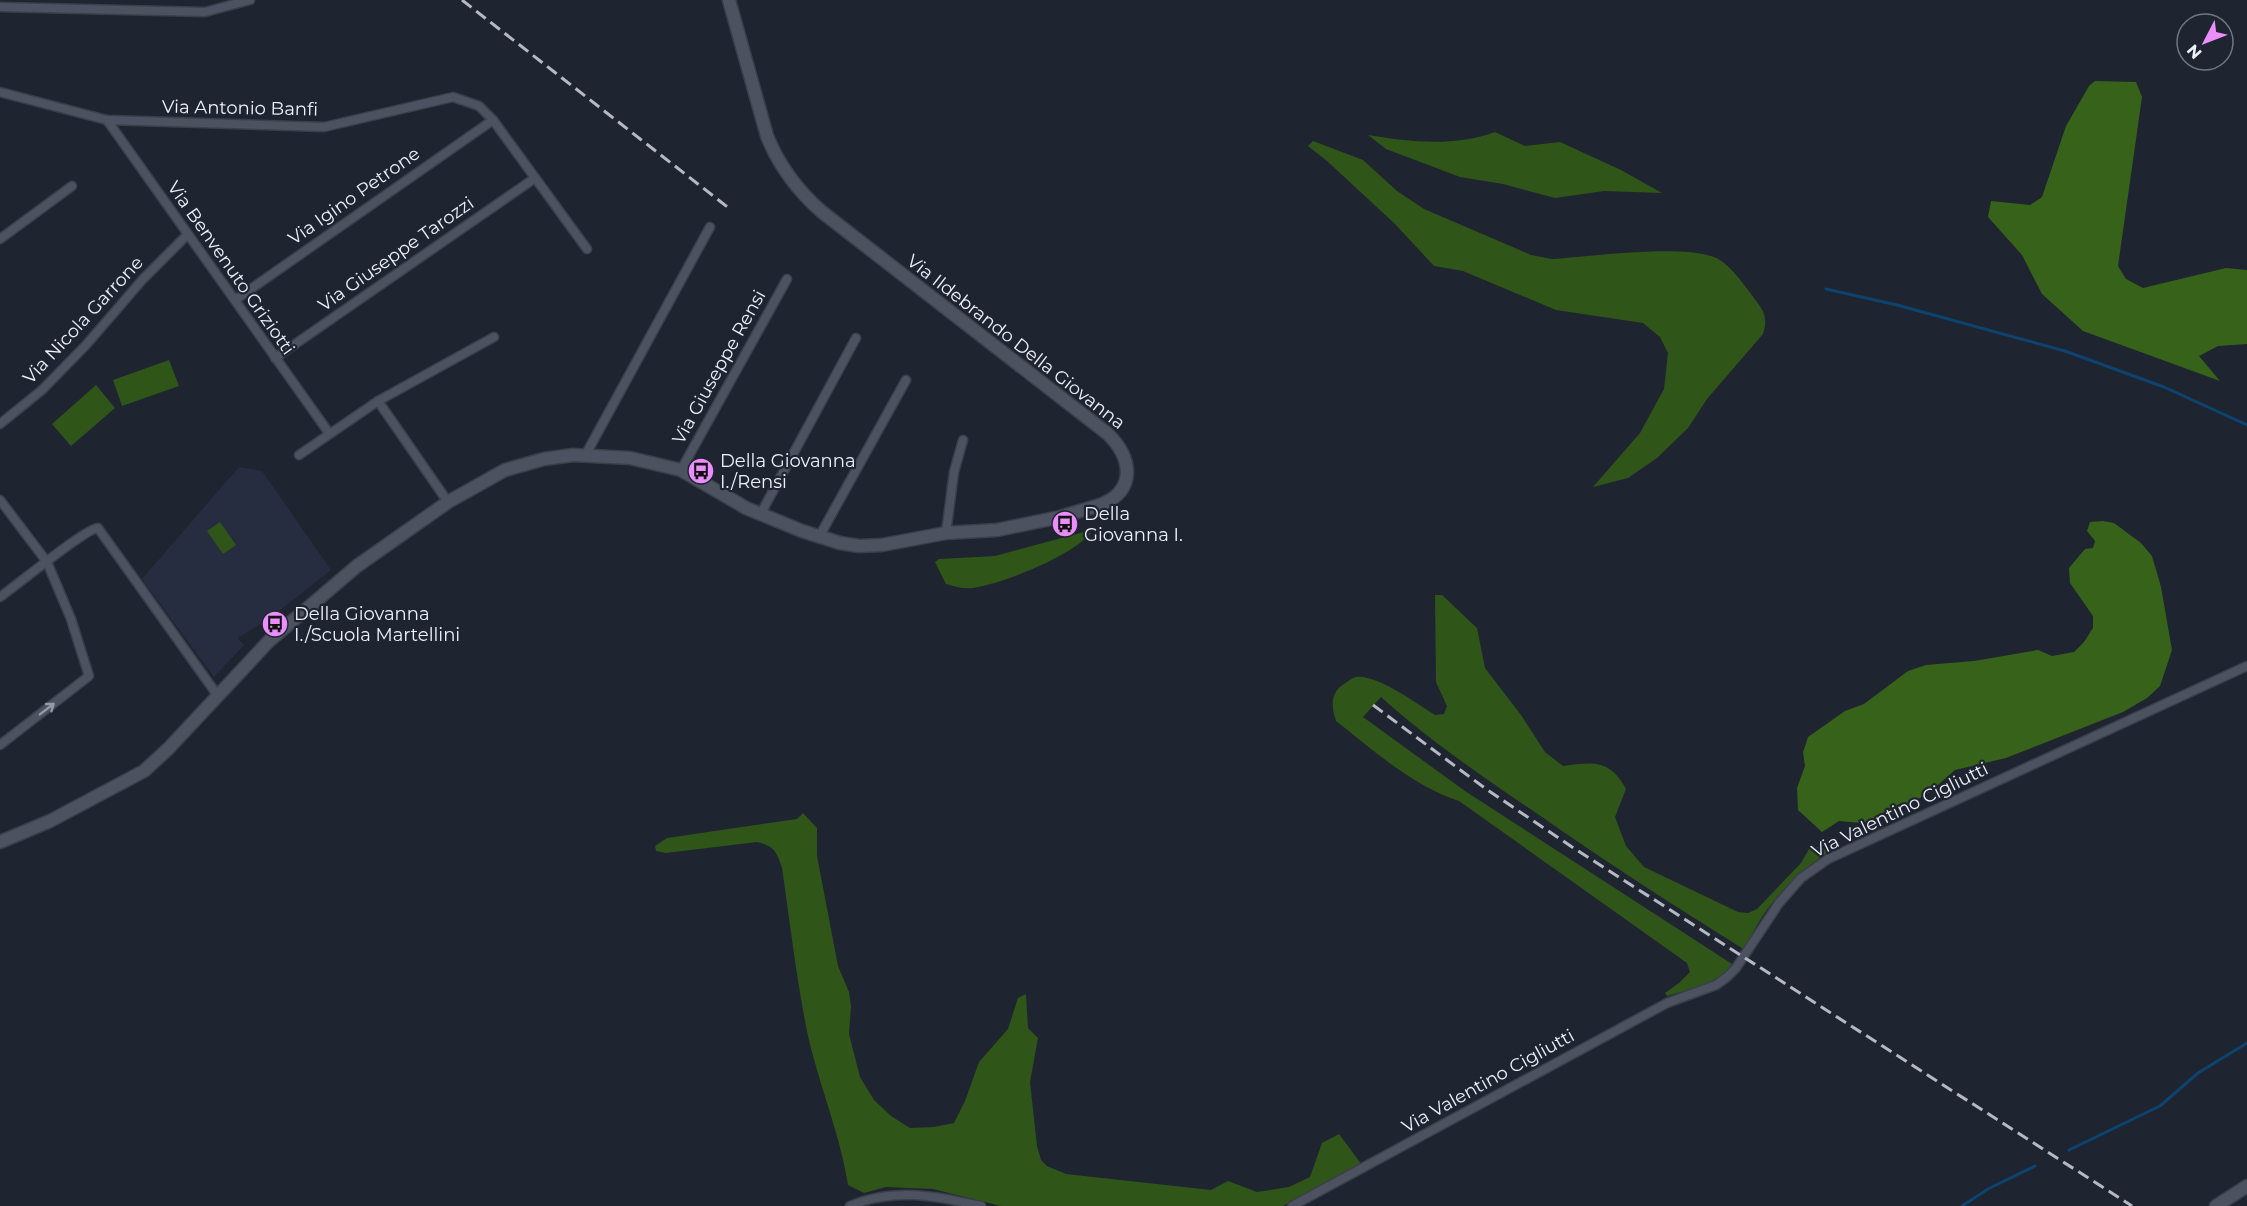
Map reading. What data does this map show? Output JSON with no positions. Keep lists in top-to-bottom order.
{
  "streets": {
    "street": [
      "Via Antonio Banfi",
      "Via Igino Petrone",
      "Via Giuseppe Tarozzi",
      "Via Benvenuto Griziotti",
      "Via Nicola Garrone",
      "Via Ildebrando Della Giovanna",
      "Via Giuseppe Rensi",
      "Via Valentino Cigliutti"
    ]
  },
  "crossings": [
    ["Via Antonio Banfi", "Via Igino Petrone"],
    ["Via Antonio Banfi", "Via Giuseppe Tarozzi"],
    ["Via Antonio Banfi", "Via Benvenuto Griziotti"],
    ["Via Igino Petrone", "Via Benvenuto Griziotti"],
    ["Via Giuseppe Tarozzi", "Via Benvenuto Griziotti"],
    ["Via Benvenuto Griziotti", "Via Nicola Garrone"],
    ["Via Ildebrando Della Giovanna", "Via Giuseppe Rensi"]
  ],
  "places": {
    "bus stop": ["Della Giovanna I./Rensi", "Della Giovanna I.", "Della Giovanna I./Scuola Martellini"]
  },
  "north": "bottom left"
}
